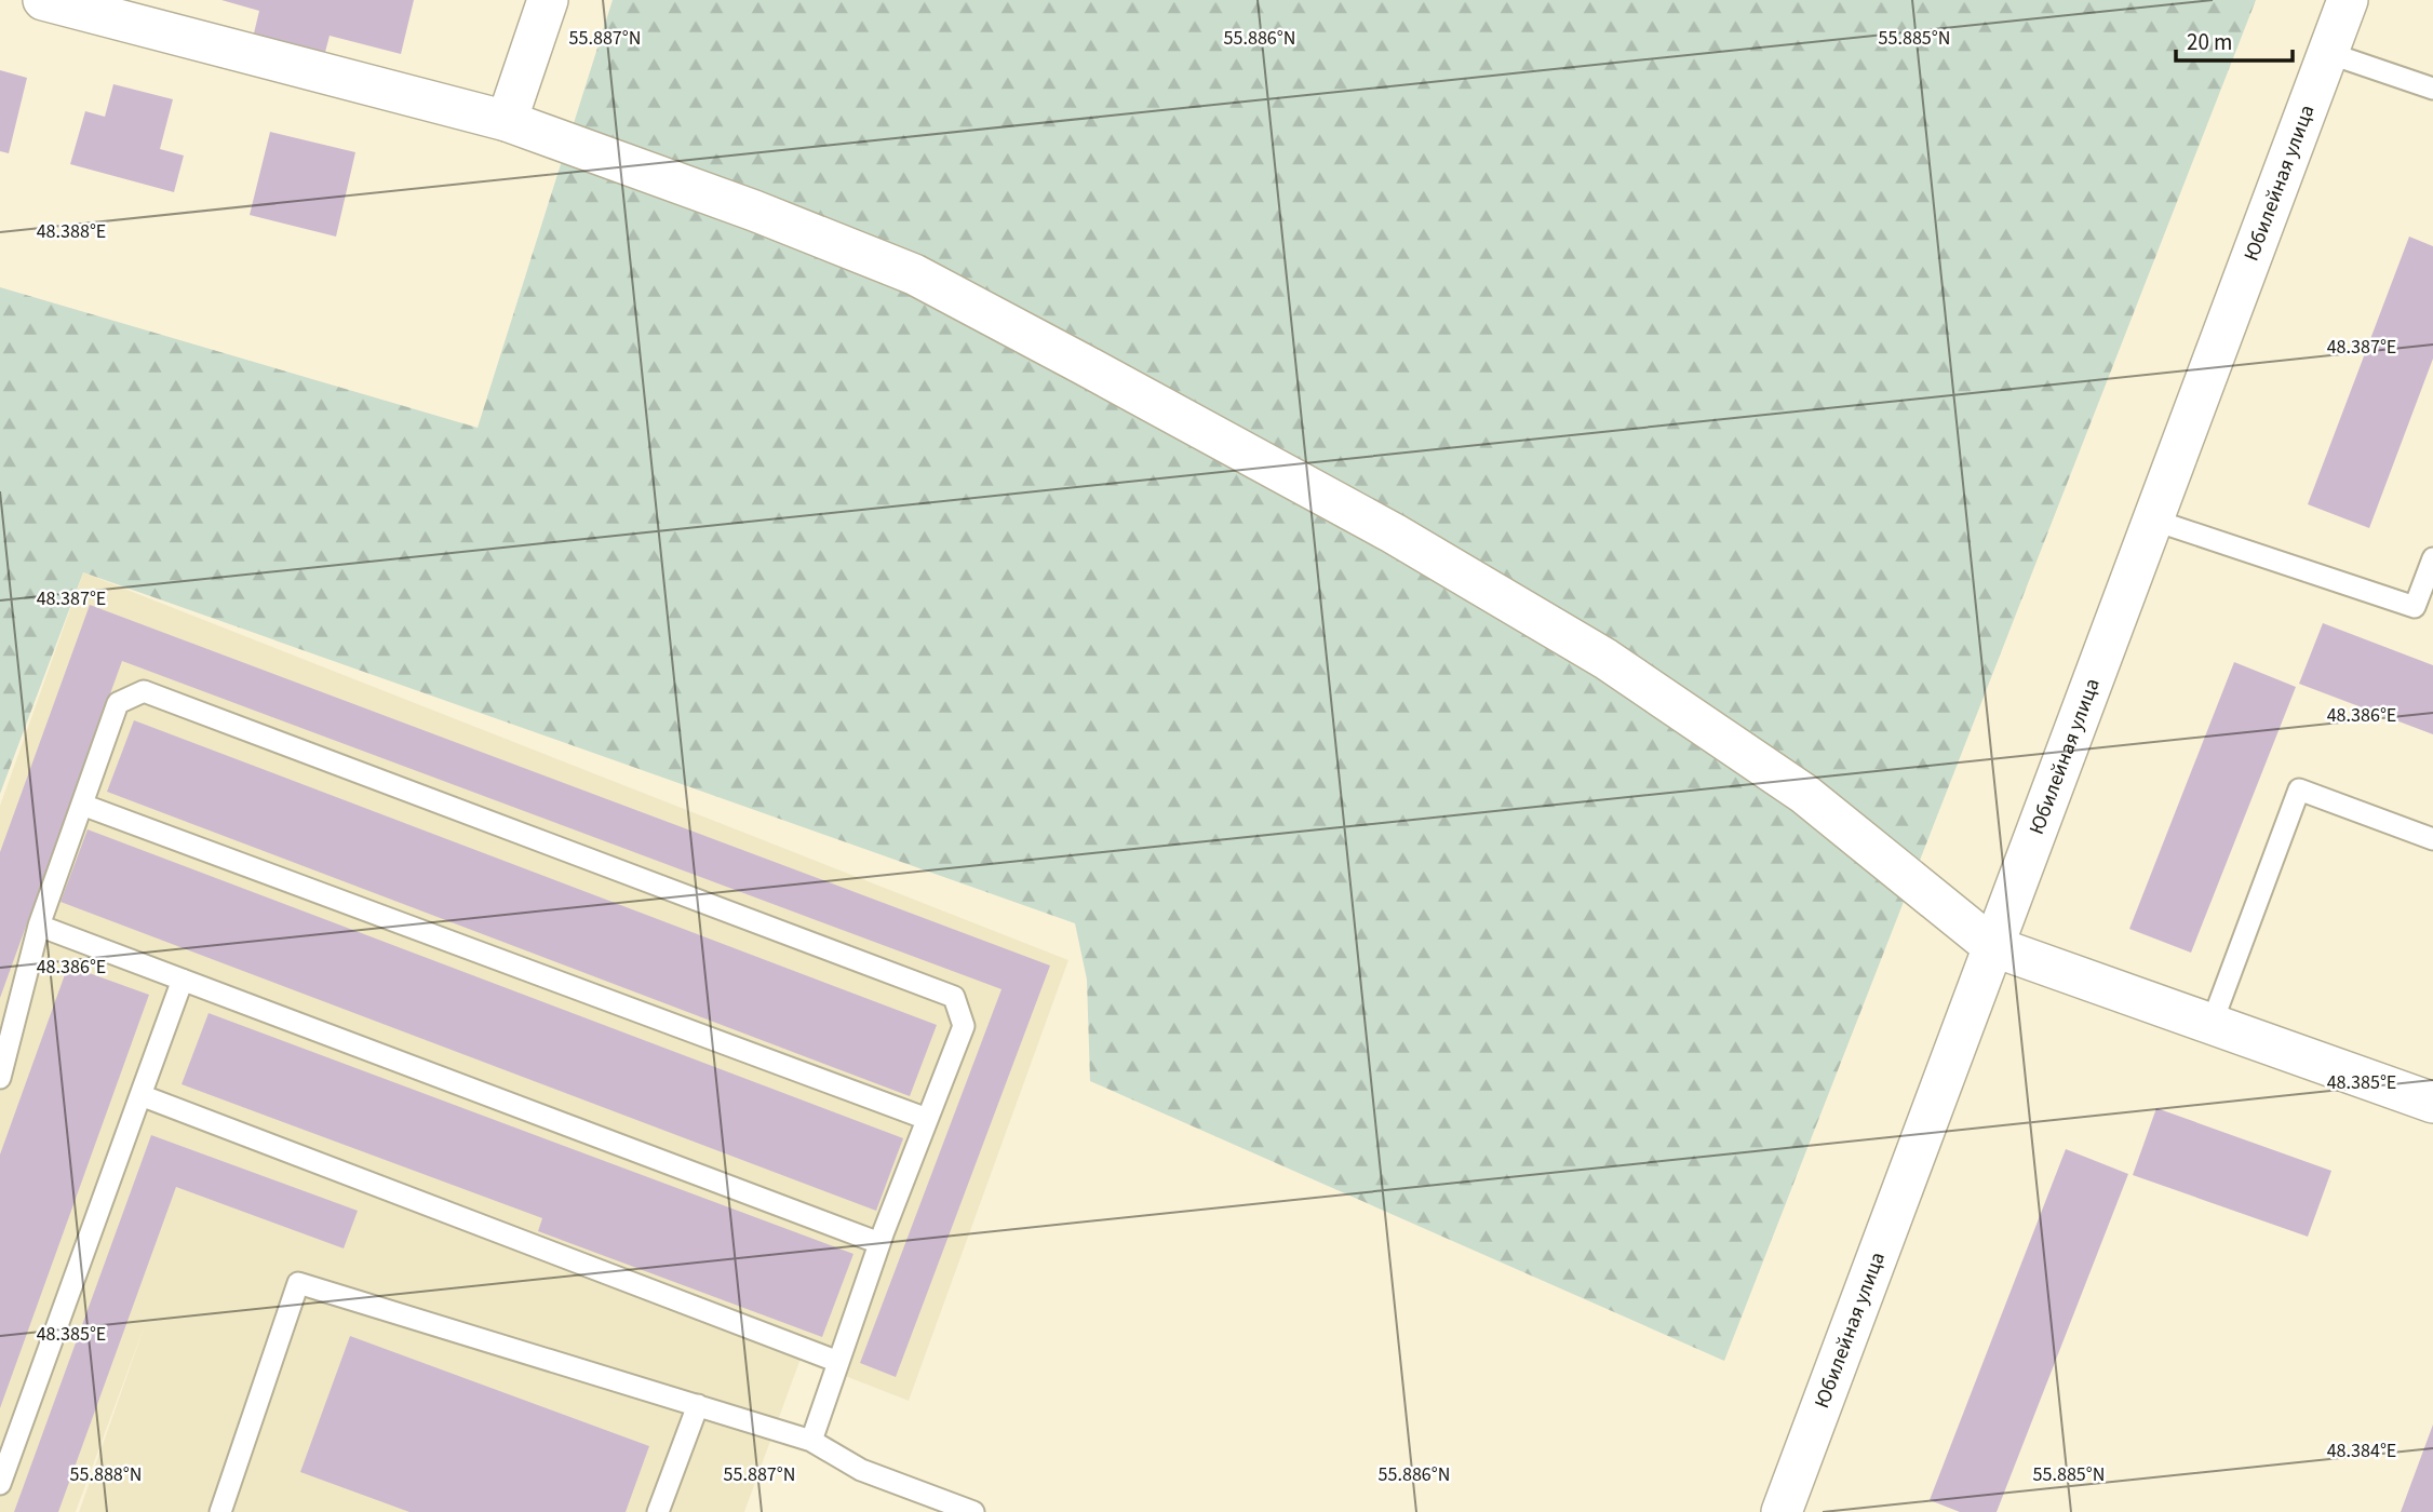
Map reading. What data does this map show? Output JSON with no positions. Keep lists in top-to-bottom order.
{
  "streets": {
    "street": ["Юбилейная улица"]
  },
  "scale_bar": "20 m",
  "coordinates": [
    "55.887°N",
    "55.886°N",
    "55.885°N",
    "48.388°E",
    "48.387°E",
    "48.386°E",
    "48.385°E",
    "48.384°E",
    "55.888°N"
  ]
}
